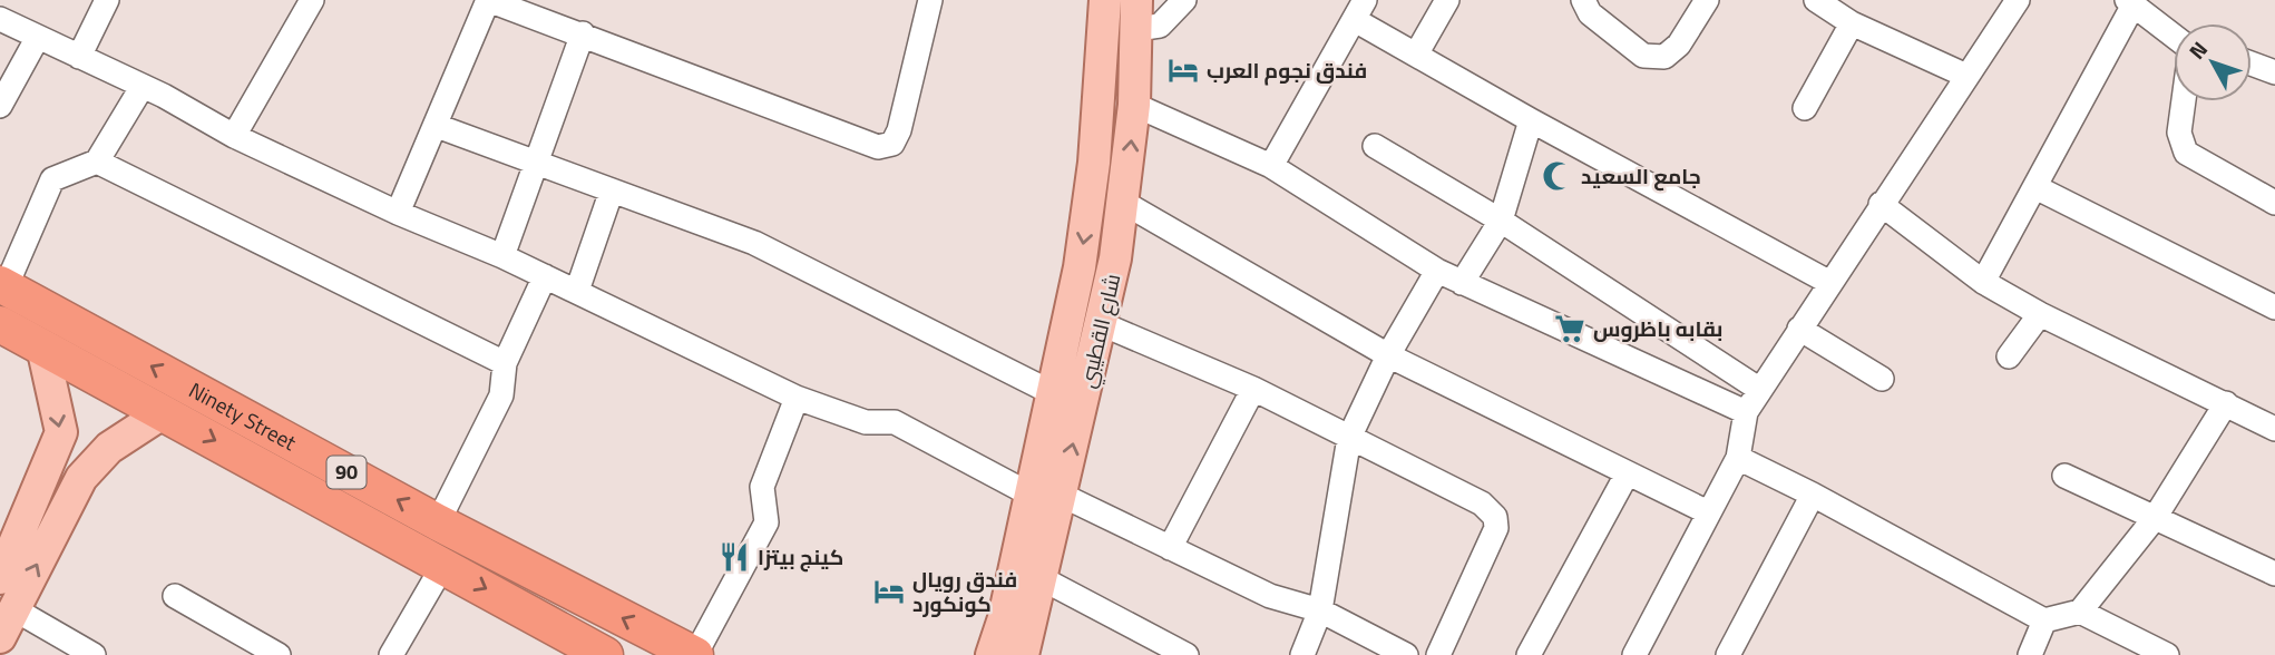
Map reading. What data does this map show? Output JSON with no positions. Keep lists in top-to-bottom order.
{
  "streets": {
    "highway": ["Ninety Street", "90"],
    "main road": ["شارع القطيبي"]
  },
  "places": {
    "hotel": ["فندق نجوم العرب", "فندق رويال كونكورد"],
    "mosque": ["جامع السعيد"],
    "supermarket": ["بقابه باظروس"],
    "restaurant": ["كينج بيتزا"]
  },
  "north": "top left"
}
